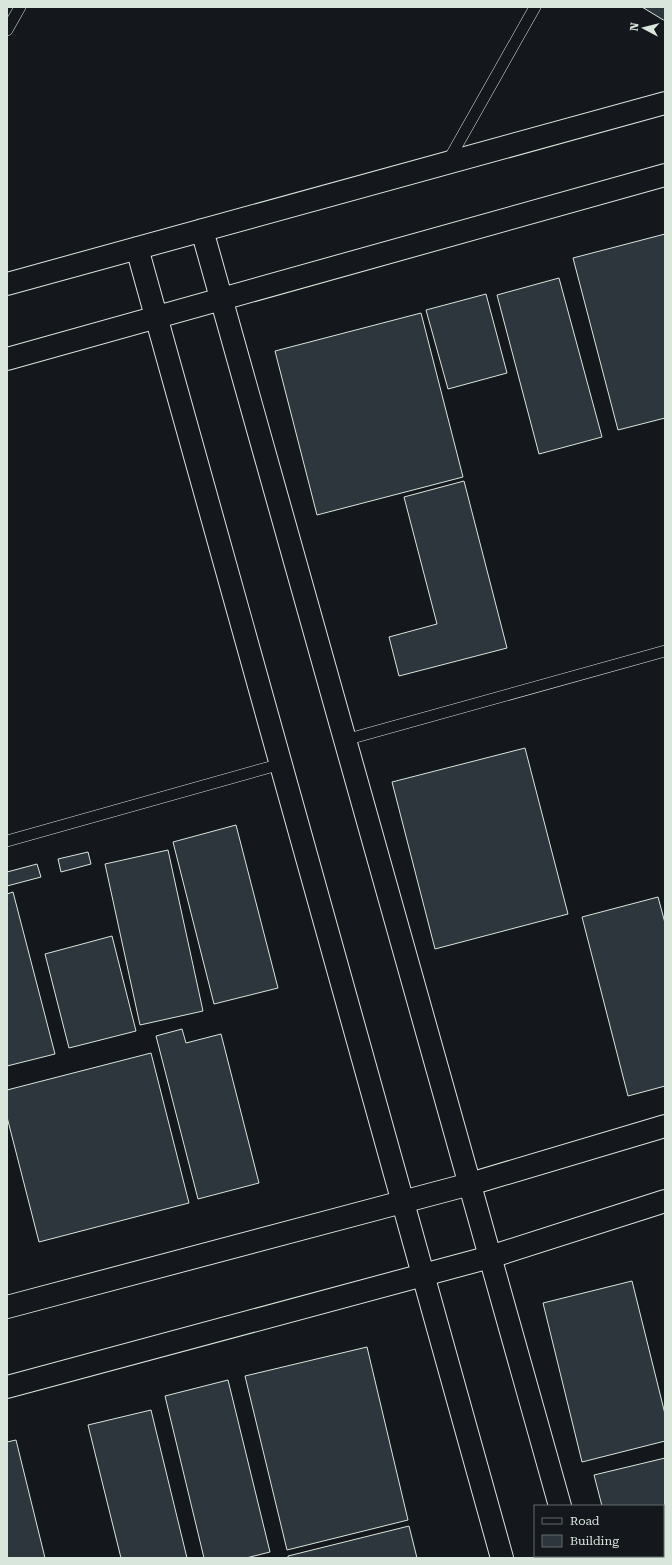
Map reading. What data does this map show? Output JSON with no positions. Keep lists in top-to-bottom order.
{
  "legend": ["Road", "Building"],
  "north": "left"
}
